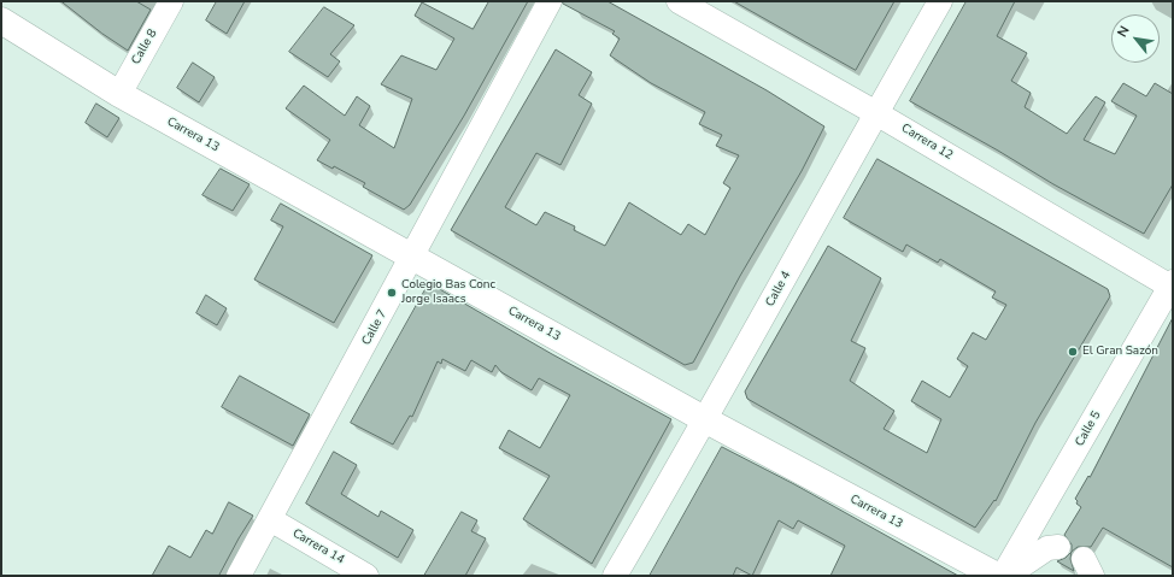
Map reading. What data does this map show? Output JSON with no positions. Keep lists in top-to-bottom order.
{
  "streets": {
    "main road": ["Carrera 13"],
    "street": [
      "Calle 8",
      "Carrera 12",
      "Calle 4",
      "Calle 7",
      "Calle 5",
      "Carrera 14"
    ]
  },
  "crossings": [
    ["Calle 8", "Carrera 13"],
    ["Carrera 13", "Calle 4"],
    ["Carrera 13", "Calle 7"],
    ["Carrera 12", "Calle 4"],
    ["Carrera 12", "Calle 5"],
    ["Calle 7", "Carrera 14"]
  ],
  "places": ["Colegio Bas Conc Jorge Isaacs", "El Gran Sazón"],
  "north": "top left"
}
